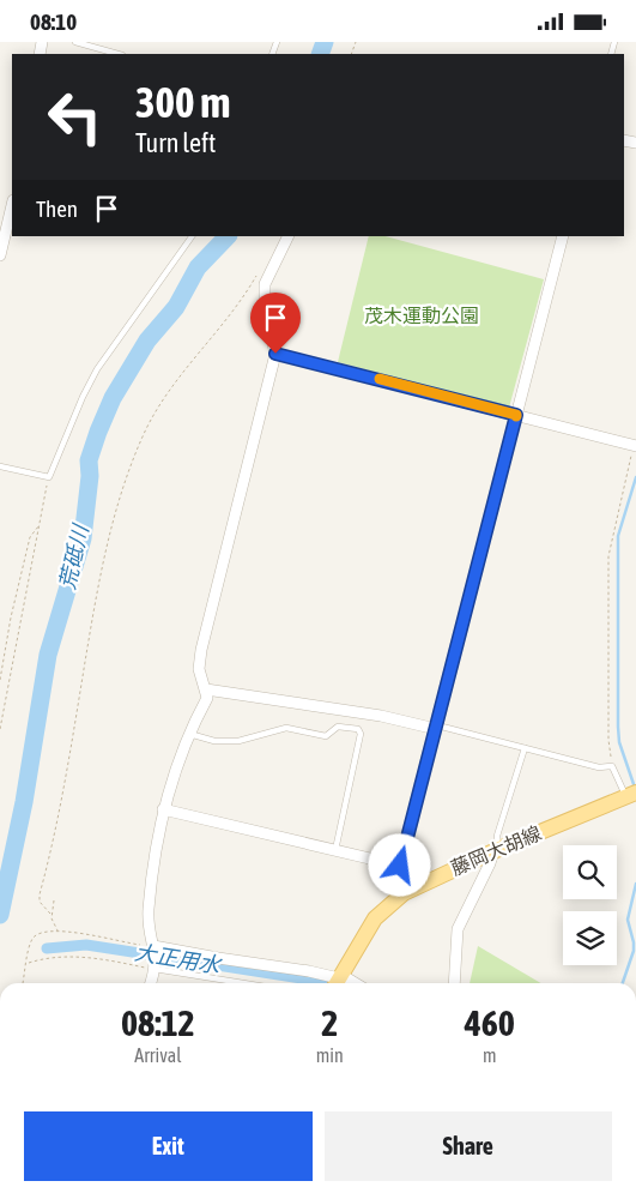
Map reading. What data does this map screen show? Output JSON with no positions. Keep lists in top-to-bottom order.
{
  "streets": {
    "main road": ["藤岡大胡線"]
  },
  "water": ["荒砥川", "大正用水"],
  "parks": ["茂木運動公園"],
  "page": {
    "status": "08:10",
    "turn": ["300 m", "Turn left"],
    "then": "Then",
    "eta": [
      "08:12",
      "Arrival",
      "2",
      "min",
      "460",
      "m"
    ],
    "buttons": ["Exit", "Share"]
  }
}
